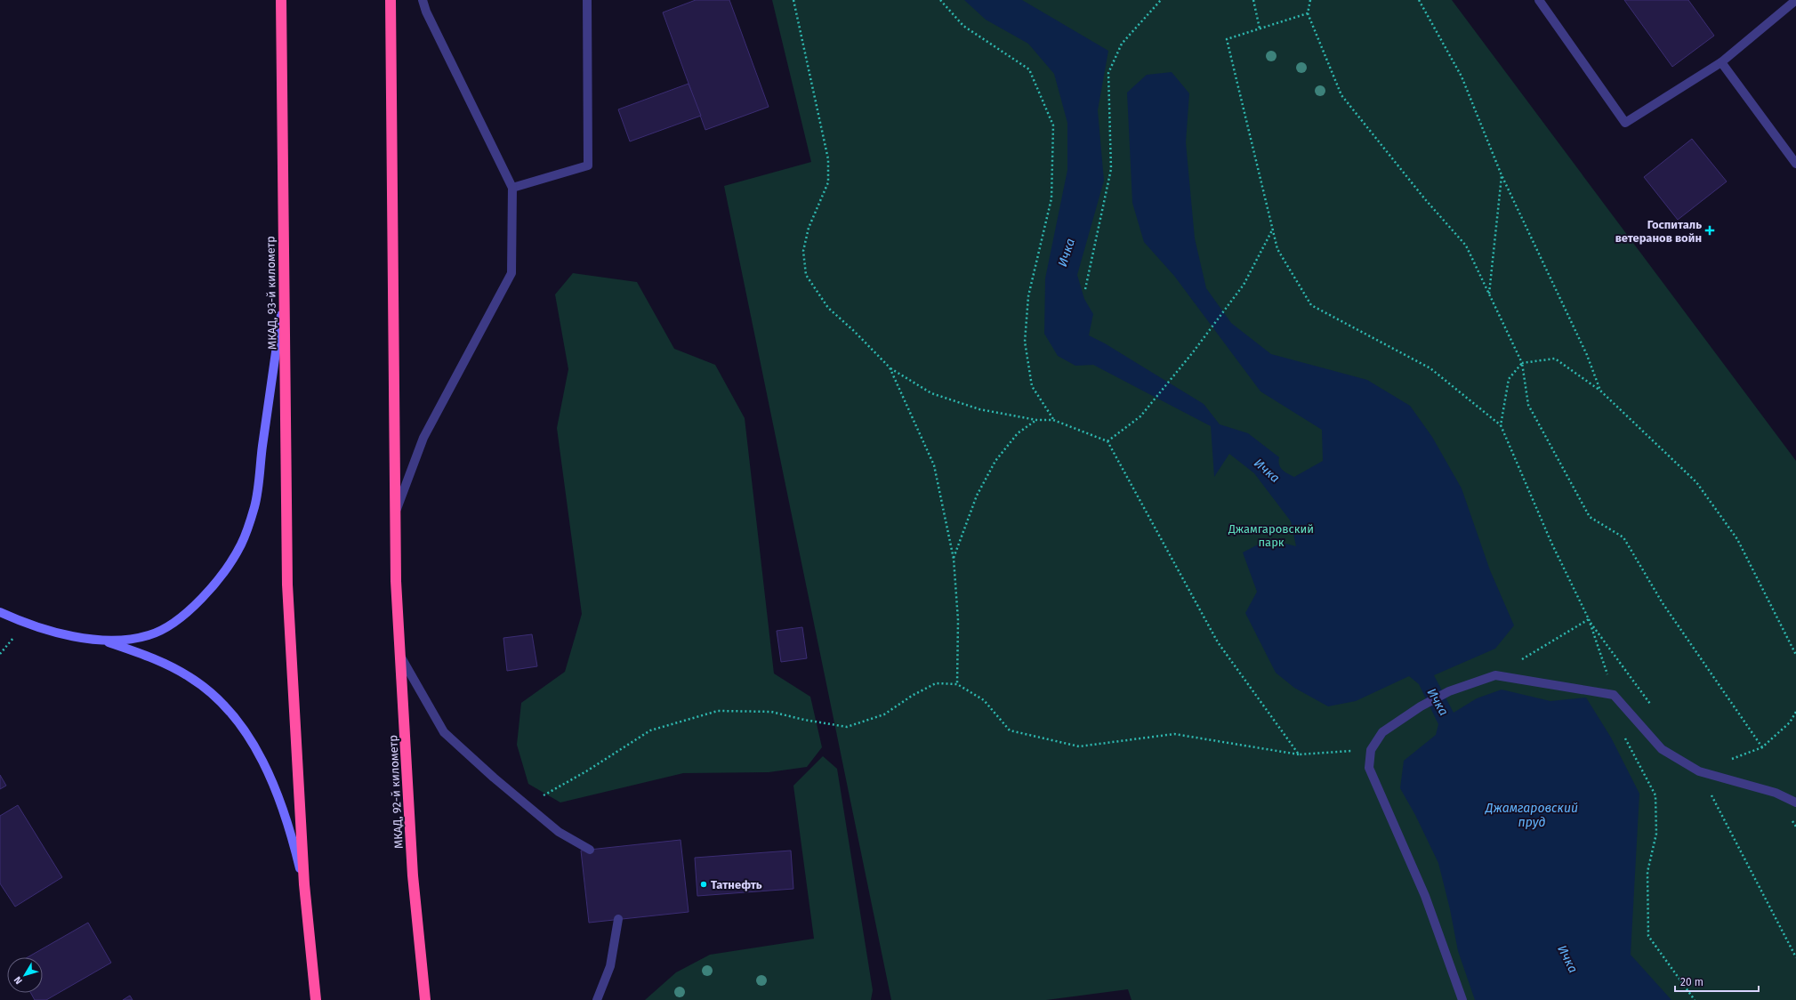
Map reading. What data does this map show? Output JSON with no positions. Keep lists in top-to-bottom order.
{
  "streets": {
    "highway": ["МКАД, 93-й километр", "МКАД, 92-й километр"]
  },
  "water": ["Ичка", "Джамгаровский пруд"],
  "parks": ["Джамгаровский парк"],
  "places": {
    "health": ["Госпиталь ветеранов войн"],
    "other": ["Татнефть"]
  },
  "scale_bar": "20 m",
  "north": "bottom left"
}
